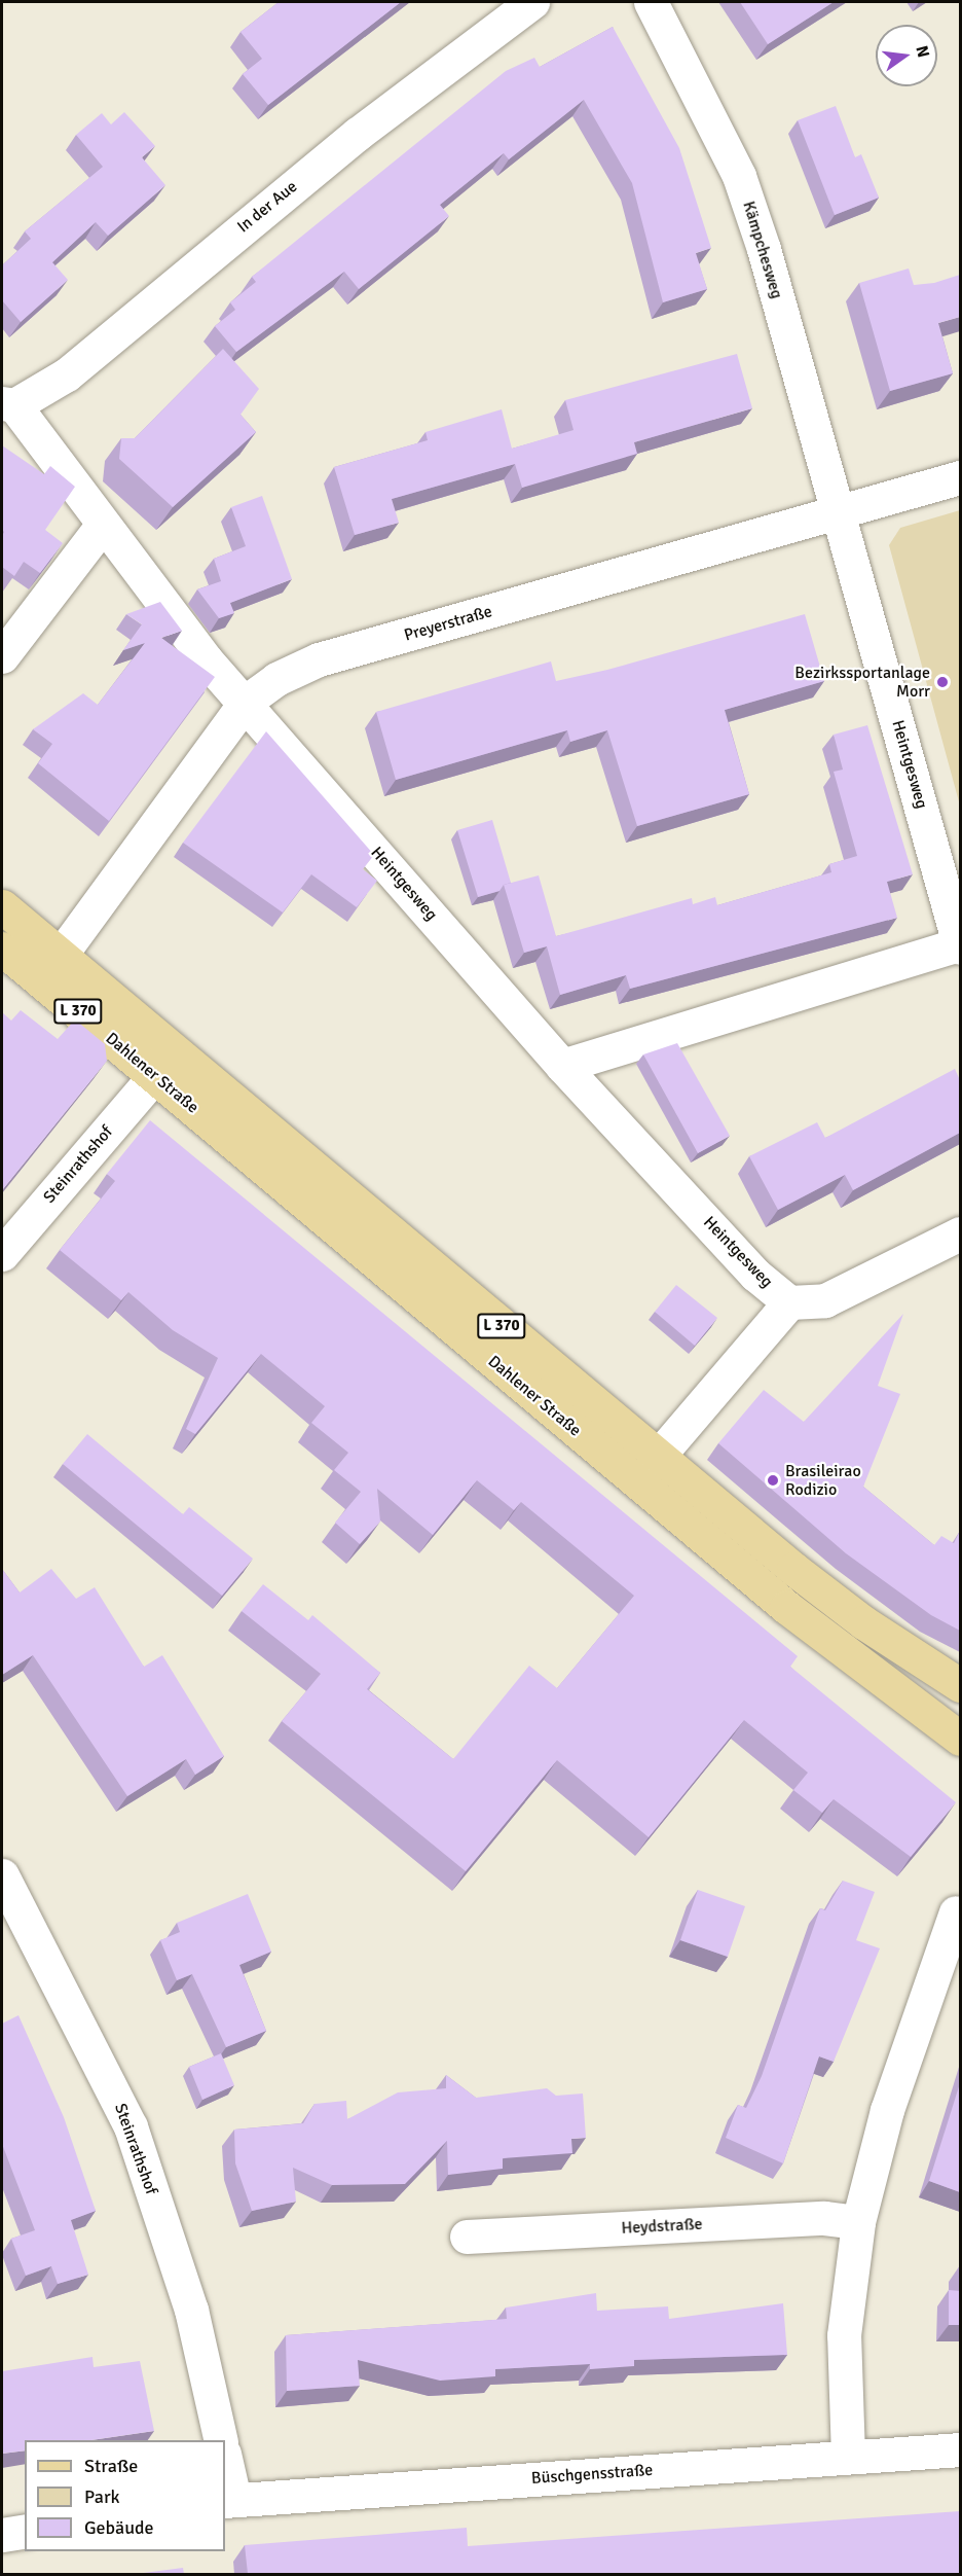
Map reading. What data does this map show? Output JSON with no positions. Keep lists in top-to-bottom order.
{
  "streets": {
    "main road": ["L 370", "Dahlener Straße"],
    "street": [
      "In der Aue",
      "Kämpchesweg",
      "Preyerstraße",
      "Heintgesweg",
      "Steinrathshof",
      "Heydstraße",
      "Büschgensstraße"
    ]
  },
  "crossings": [
    ["In der Aue", "Heintgesweg"],
    ["Kämpchesweg", "Preyerstraße"],
    ["Kämpchesweg", "Heintgesweg"],
    ["Preyerstraße", "Heintgesweg"],
    ["Preyerstraße", "Dahlener Straße"],
    ["Dahlener Straße", "Steinrathshof"]
  ],
  "places": ["Bezirkssportanlage Morr", "Brasileirao Rodizio"],
  "legend": ["Straße", "Park", "Gebäude"],
  "north": "right"
}
